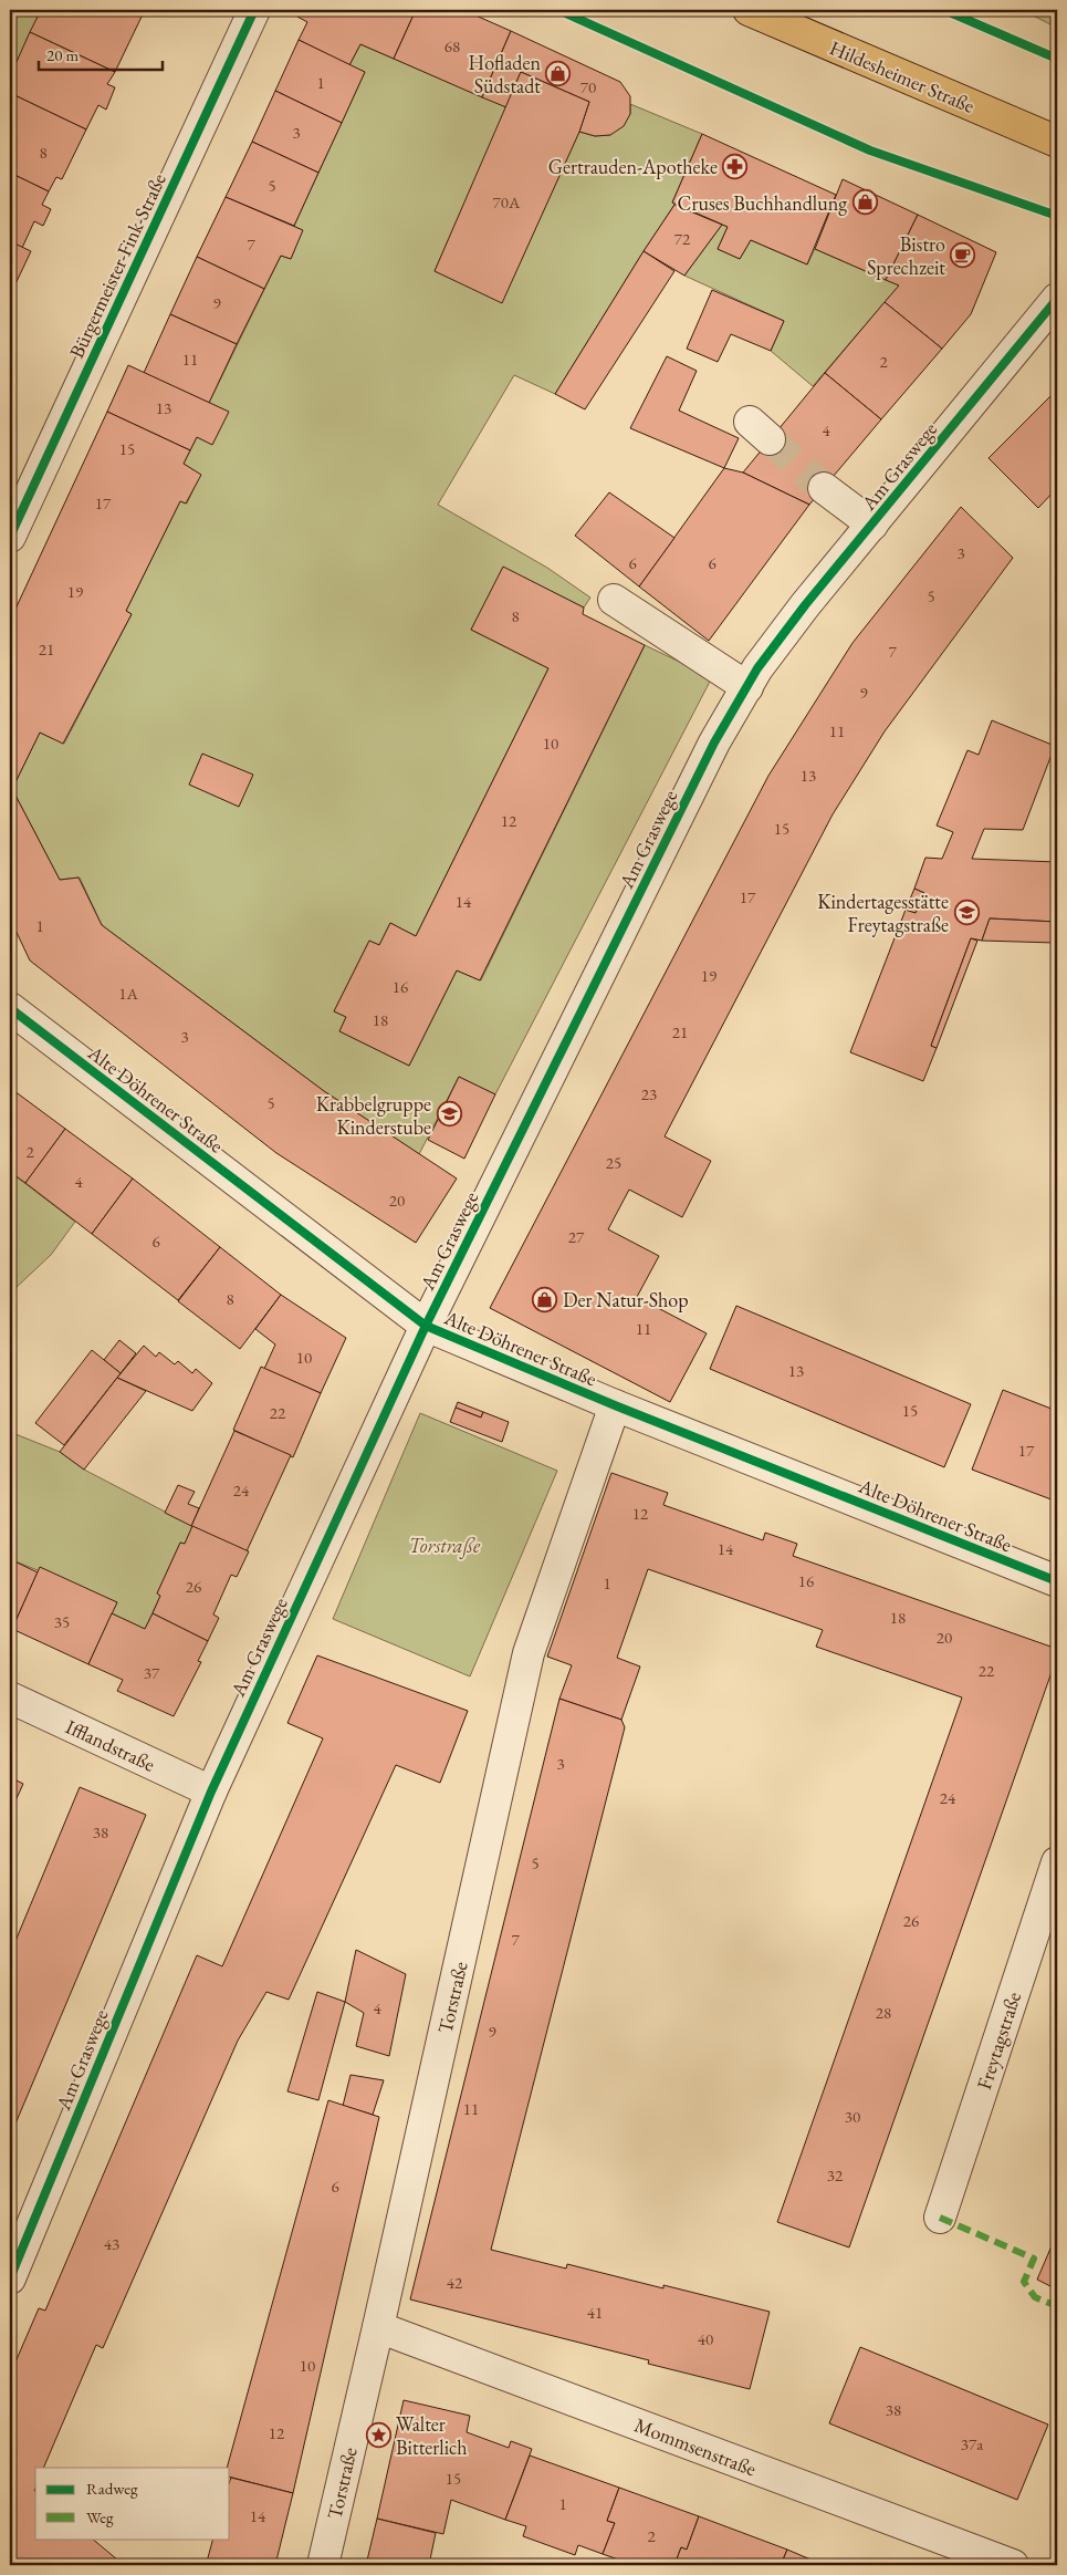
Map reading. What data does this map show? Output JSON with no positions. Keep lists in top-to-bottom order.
{
  "streets": {
    "main road": ["Hildesheimer Straße"],
    "street": [
      "Bürgermeister-Fink-Straße",
      "Am Graswege",
      "Alte Döhrener Straße",
      "Ifflandstraße",
      "Torstraße",
      "Freytagstraße",
      "Mommsenstraße"
    ]
  },
  "crossings": [
    ["Am Graswege", "Alte Döhrener Straße"],
    ["Am Graswege", "Ifflandstraße"],
    ["Alte Döhrener Straße", "Torstraße"],
    ["Torstraße", "Mommsenstraße"]
  ],
  "parks": ["Torstraße"],
  "places": {
    "shop": ["Hofladen Südstadt", "Cruses Buchhandlung", "Der Natur-Shop"],
    "pharmacy": ["Gertrauden-Apotheke"],
    "cafe": ["Bistro Sprechzeit"],
    "school or university": ["Kindertagesstätte Freytagstraße", "Krabbelgruppe Kinderstube"],
    "place": ["Walter Bitterlich"]
  },
  "house_numbers": [
    "68",
    "1",
    "70",
    "3",
    "8",
    "5",
    "70A",
    "72",
    "7",
    "9",
    "11",
    "2",
    "13",
    "4",
    "15",
    "17",
    "3",
    "6",
    "6",
    "19",
    "5",
    "8",
    "21",
    "7",
    "9",
    "11",
    "10",
    "13",
    "12",
    "15",
    "17",
    "14",
    "1",
    "19",
    "16",
    "1A",
    "18",
    "21",
    "3",
    "23",
    "5",
    "2",
    "25",
    "4",
    "20",
    "27",
    "6",
    "8",
    "11",
    "10",
    "13",
    "15",
    "22",
    "17",
    "24",
    "12",
    "14",
    "16",
    "1",
    "26",
    "18",
    "35",
    "20",
    "22",
    "37",
    "3",
    "24",
    "38",
    "5",
    "26",
    "7",
    "4",
    "28",
    "9",
    "11",
    "30",
    "32",
    "6",
    "43",
    "42",
    "41",
    "40",
    "10",
    "38",
    "12",
    "37a",
    "15",
    "1",
    "14",
    "2"
  ],
  "legend": ["Radweg", "Weg"],
  "scale_bar": "20 m"
}
